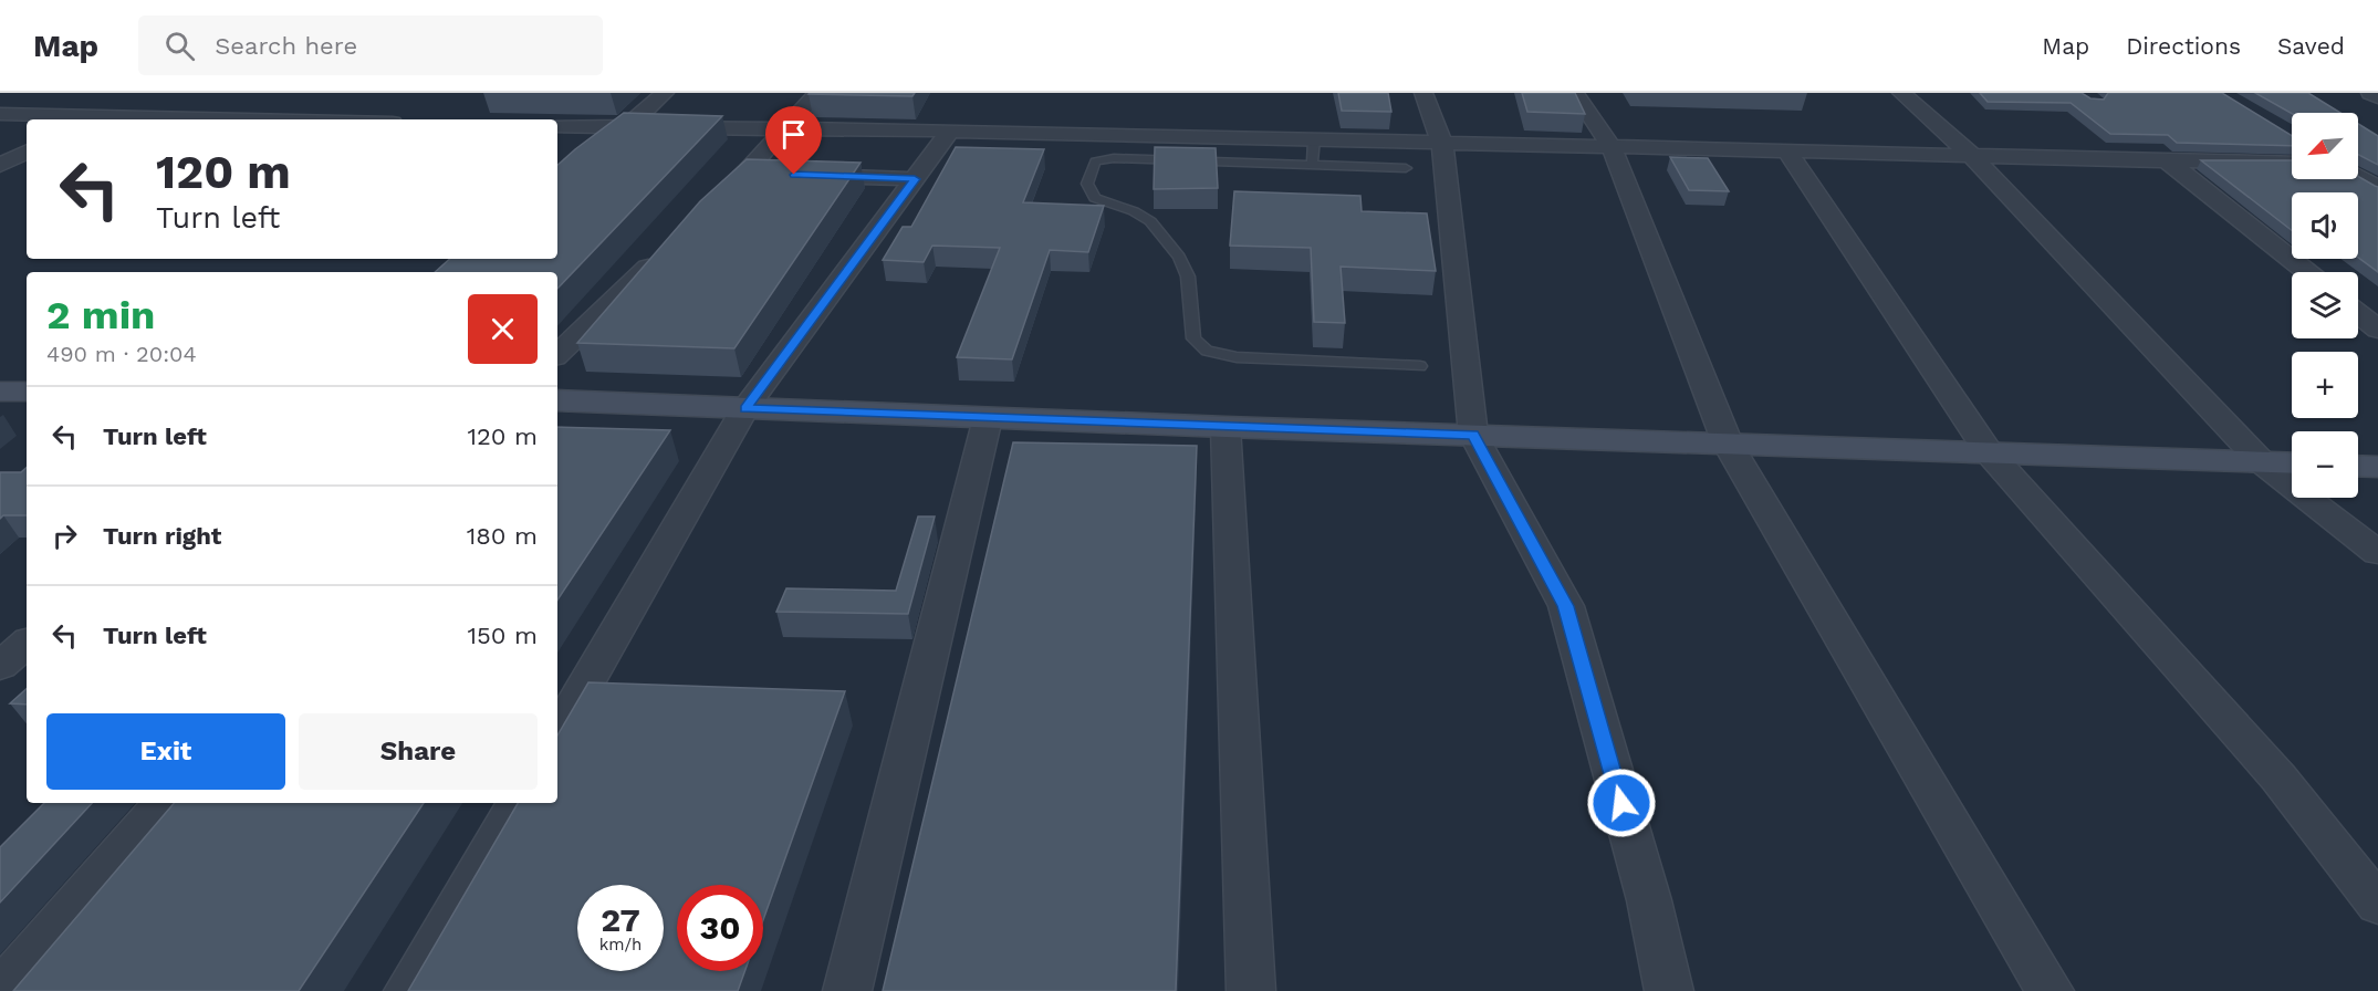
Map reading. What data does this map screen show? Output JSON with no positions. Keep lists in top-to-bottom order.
{
  "north": "bottom left",
  "page": {
    "header": "Map",
    "search": "Search here",
    "nav": ["Map", "Directions", "Saved"],
    "map_buttons": ["+", "−"],
    "turn": ["120 m", "Turn left"],
    "heading": ["2 min", "490 m · 20:04"],
    "list": [
      {
        "name": "Turn left",
        "value": "120 m"
      },
      {
        "name": "Turn right",
        "value": "180 m"
      },
      {
        "name": "Turn left",
        "value": "150 m"
      }
    ],
    "buttons": ["Exit", "Share"],
    "speed": "27 km/h",
    "limit": "30"
  }
}
